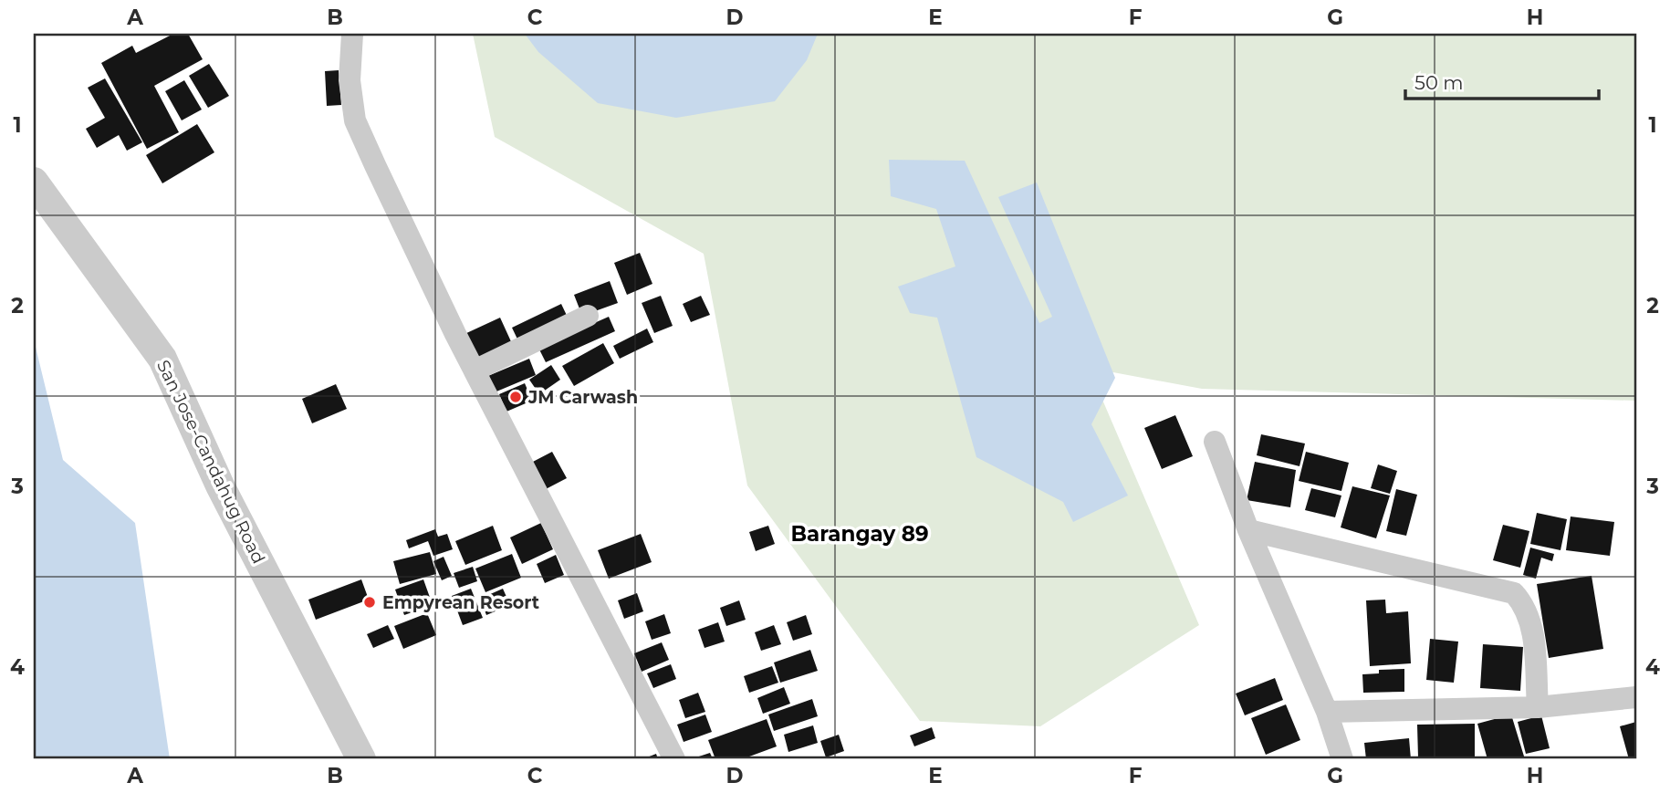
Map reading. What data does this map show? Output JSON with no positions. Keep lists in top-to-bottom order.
{
  "streets": {
    "street": ["San Jose-Candahug Road"]
  },
  "districts": ["Barangay 89"],
  "places": ["JM Carwash", "Empyrean Resort"],
  "scale_bar": "50 m",
  "grid": {
    "columns": [
      "A",
      "B",
      "C",
      "D",
      "E",
      "F",
      "G",
      "H"
    ],
    "rows": [
      "1",
      "2",
      "3",
      "4"
    ]
  }
}
